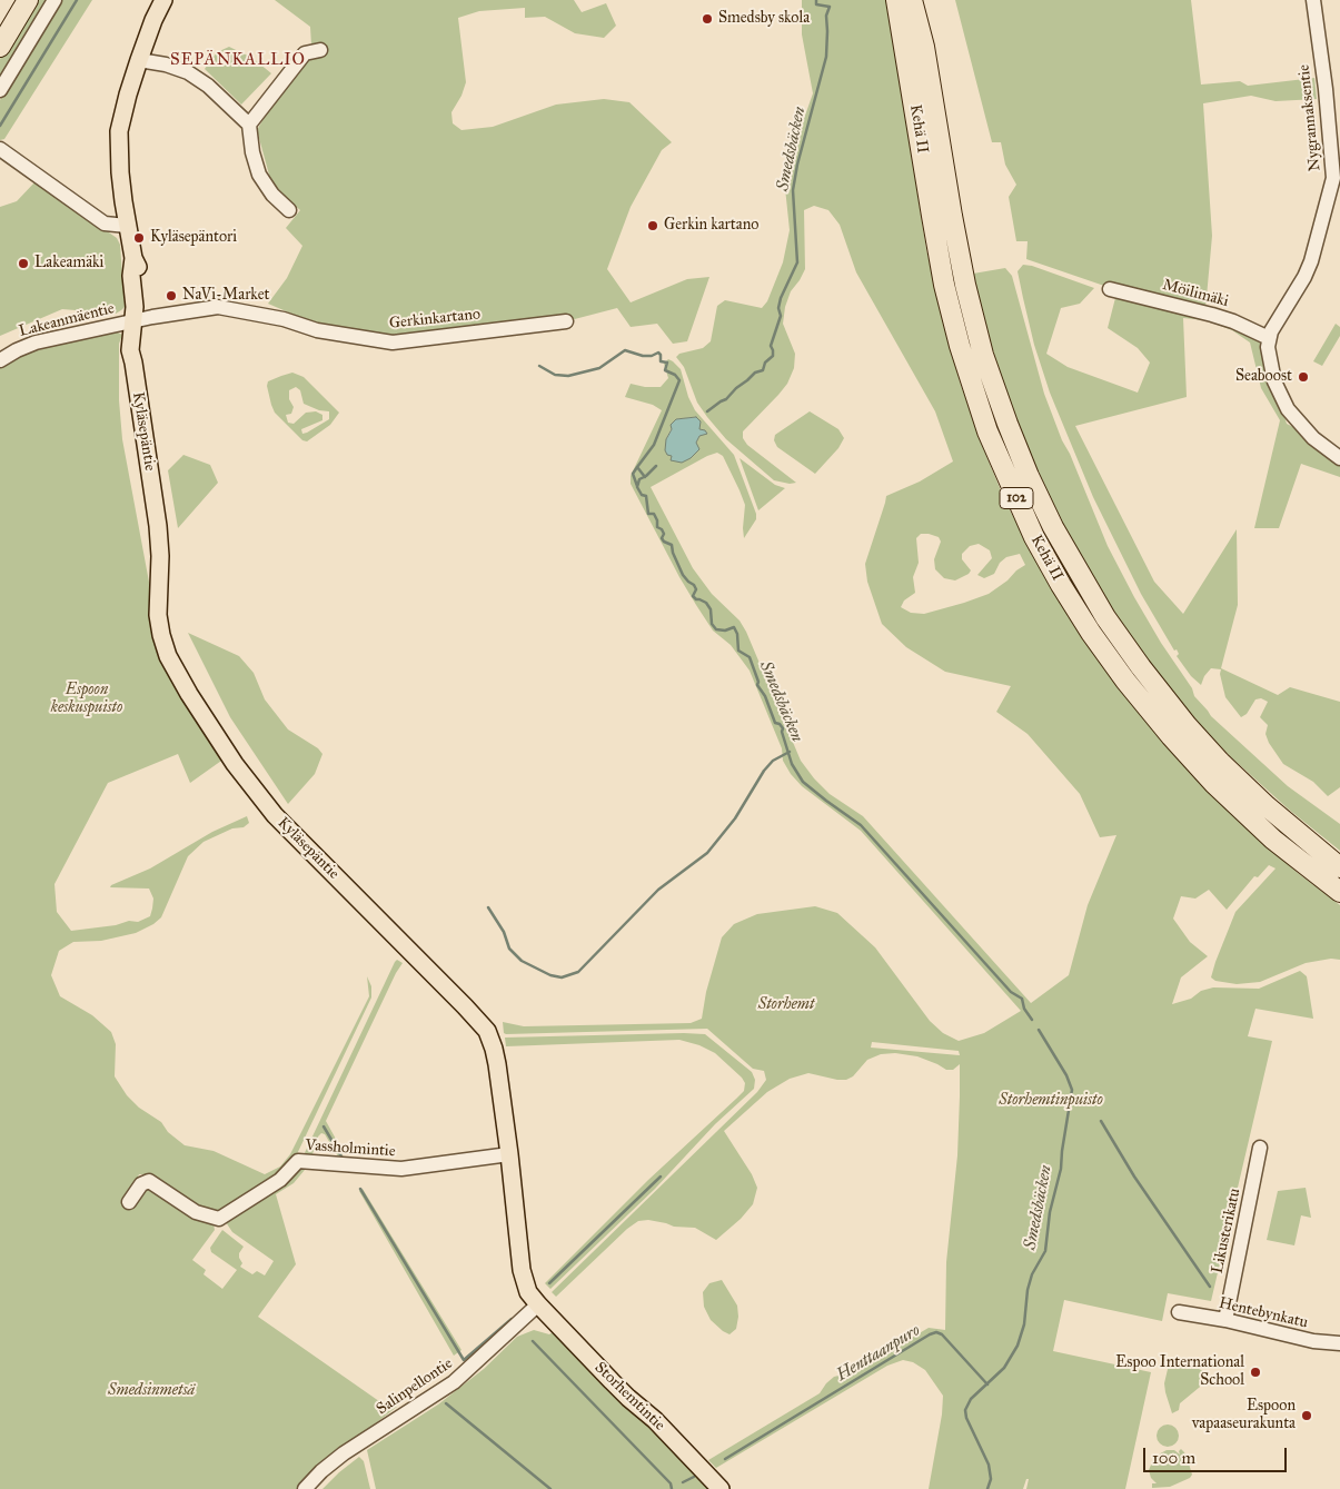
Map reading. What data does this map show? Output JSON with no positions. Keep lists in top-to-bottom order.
{
  "streets": {
    "highway": ["Kehä II", "102"],
    "main road": ["Kyläsepäntie", "Storhemtintie"],
    "street": [
      "Nygrannaksentie",
      "Möilimäki",
      "Gerkinkartano",
      "Lakeanmäentie",
      "Vassholmintie",
      "Likusterikatu",
      "Hentebynkatu",
      "Salinpellontie"
    ]
  },
  "crossings": [
    ["Nygrannaksentie", "Möilimäki"],
    ["Gerkinkartano", "Lakeanmäentie"],
    ["Gerkinkartano", "Kyläsepäntie"],
    ["Lakeanmäentie", "Kyläsepäntie"],
    ["Kyläsepäntie", "Vassholmintie"],
    ["Kyläsepäntie", "Salinpellontie"],
    ["Kyläsepäntie", "Storhemtintie"],
    ["Likusterikatu", "Hentebynkatu"],
    ["Salinpellontie", "Storhemtintie"]
  ],
  "districts": ["SEPÄNKALLIO"],
  "water": ["Smedsbäcken", "Henttaanpuro"],
  "parks": [
    "Espoon keskuspuisto",
    "Storhemt",
    "Storhemtinpuisto",
    "Smedsinmetsä"
  ],
  "places": [
    "Smedsby skola",
    "Gerkin kartano",
    "Kyläsepäntori",
    "Lakeamäki",
    "NaVi-Market",
    "Seaboost",
    "Espoo International School",
    "Espoon vapaaseurakunta"
  ],
  "scale_bar": "100 m"
}
